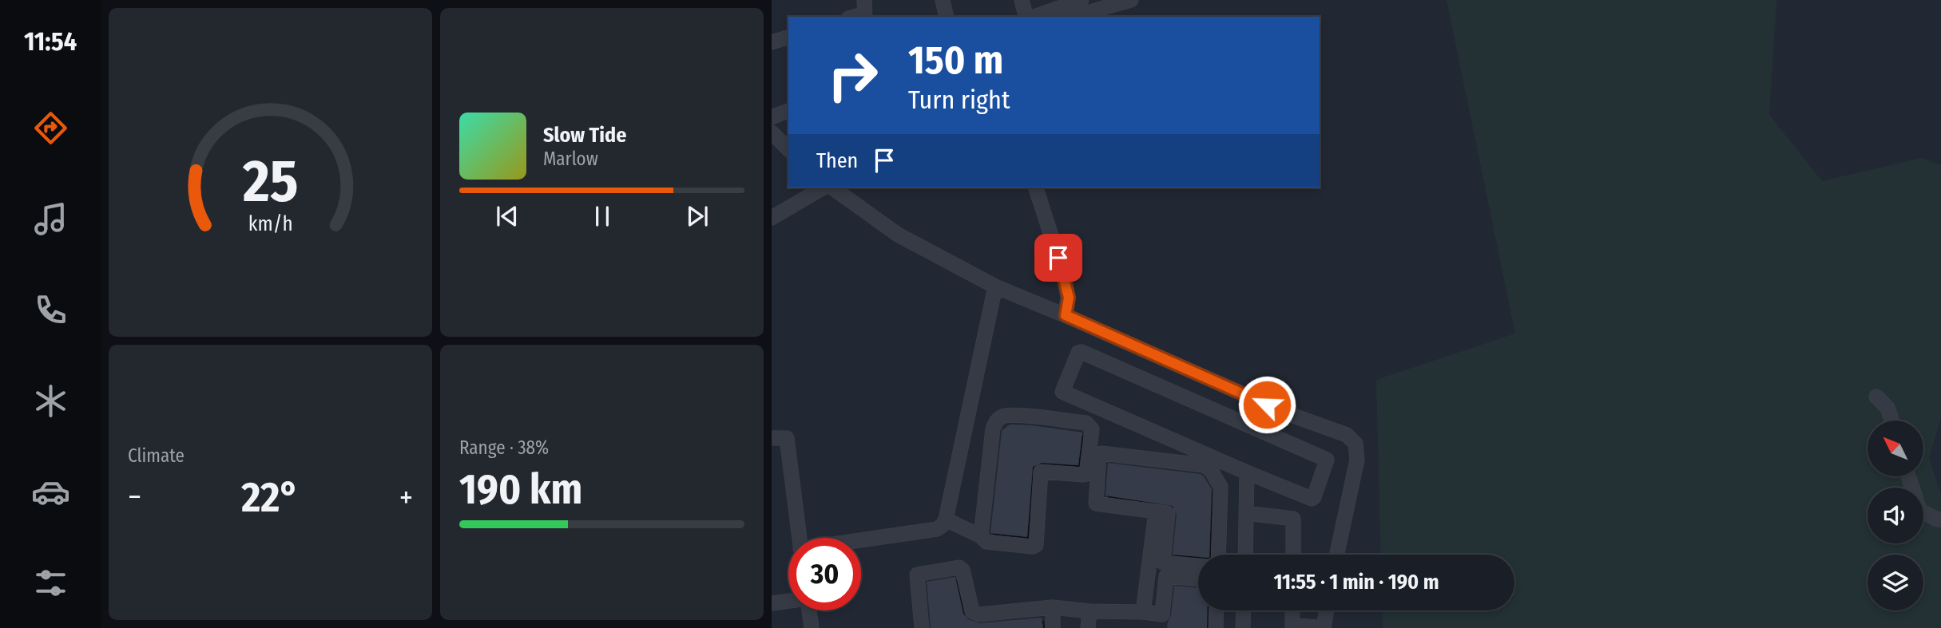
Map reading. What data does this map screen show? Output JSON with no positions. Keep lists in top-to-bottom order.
{
  "north": "top left",
  "page": {
    "tabs": "11:54",
    "turn": ["150 m", "Turn right"],
    "song": ["Slow Tide", "Marlow"],
    "then": "Then",
    "tile": [
      "Climate",
      ["Range · 38%", "190 km"]
    ],
    "heat": ["−", "22°", "+"],
    "limit": "30",
    "trip": "11:55 · 1 min · 190 m",
    "gauge": ["25", "km/h"]
  }
}
